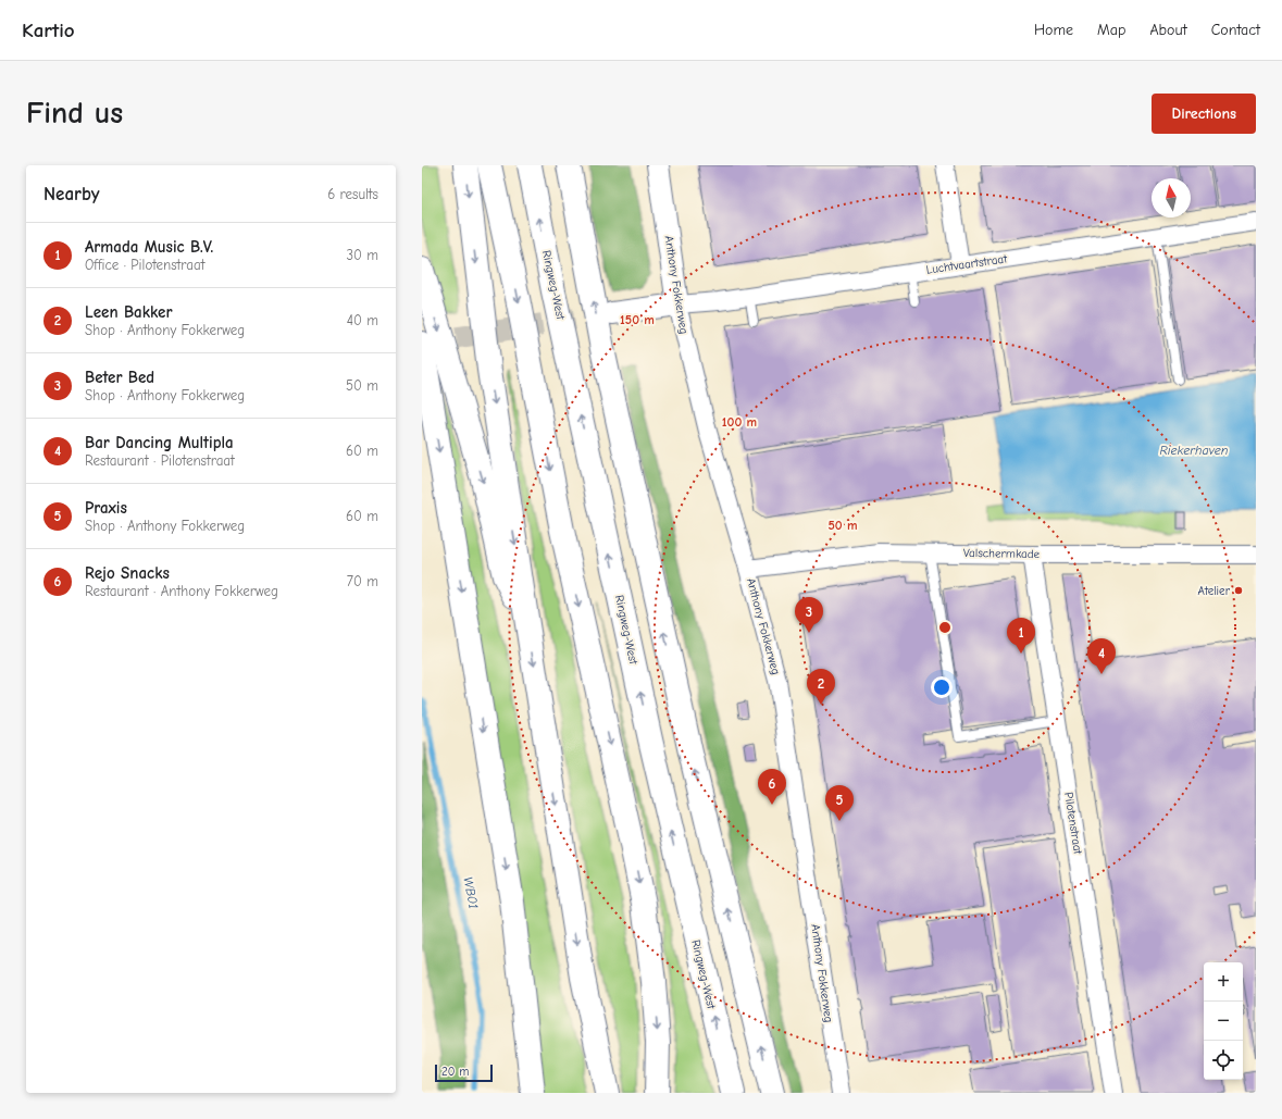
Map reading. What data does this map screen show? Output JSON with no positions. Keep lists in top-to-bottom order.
{
  "streets": {
    "highway": ["Ringweg-West"],
    "street": [
      "Luchtvaartstraat",
      "Anthony Fokkerweg",
      "Valschermkade",
      "Pilotenstraat"
    ]
  },
  "crossings": [
    ["Luchtvaartstraat", "Anthony Fokkerweg"],
    ["Anthony Fokkerweg", "Valschermkade"],
    ["Valschermkade", "Pilotenstraat"]
  ],
  "water": ["Riekerhaven", "WB01"],
  "places": ["Atelier"],
  "scale_bar": "20 m",
  "north": "top",
  "page": {
    "header": "Kartio",
    "nav": [
      "Home",
      "Map",
      "About",
      "Contact"
    ],
    "buttons": "Directions",
    "title": "Find us",
    "heading": ["Nearby", "6 results"],
    "list": [
      {
        "mark": "1",
        "name": "Armada Music B.V.",
        "note": "Office · Pilotenstraat",
        "value": "30 m"
      },
      {
        "mark": "2",
        "name": "Leen Bakker",
        "note": "Shop · Anthony Fokkerweg",
        "value": "40 m"
      },
      {
        "mark": "3",
        "name": "Beter Bed",
        "note": "Shop · Anthony Fokkerweg",
        "value": "50 m"
      },
      {
        "mark": "4",
        "name": "Bar Dancing Multipla",
        "note": "Restaurant · Pilotenstraat",
        "value": "60 m"
      },
      {
        "mark": "5",
        "name": "Praxis",
        "note": "Shop · Anthony Fokkerweg",
        "value": "60 m"
      },
      {
        "mark": "6",
        "name": "Rejo Snacks",
        "note": "Restaurant · Anthony Fokkerweg",
        "value": "70 m"
      }
    ],
    "pins": [
      "3",
      "1",
      "4",
      "2",
      "6",
      "5"
    ],
    "map_buttons": ["+", "−"],
    "scale": "20 m"
  },
  "rings": ["150 m", "100 m", "50 m"]
}
